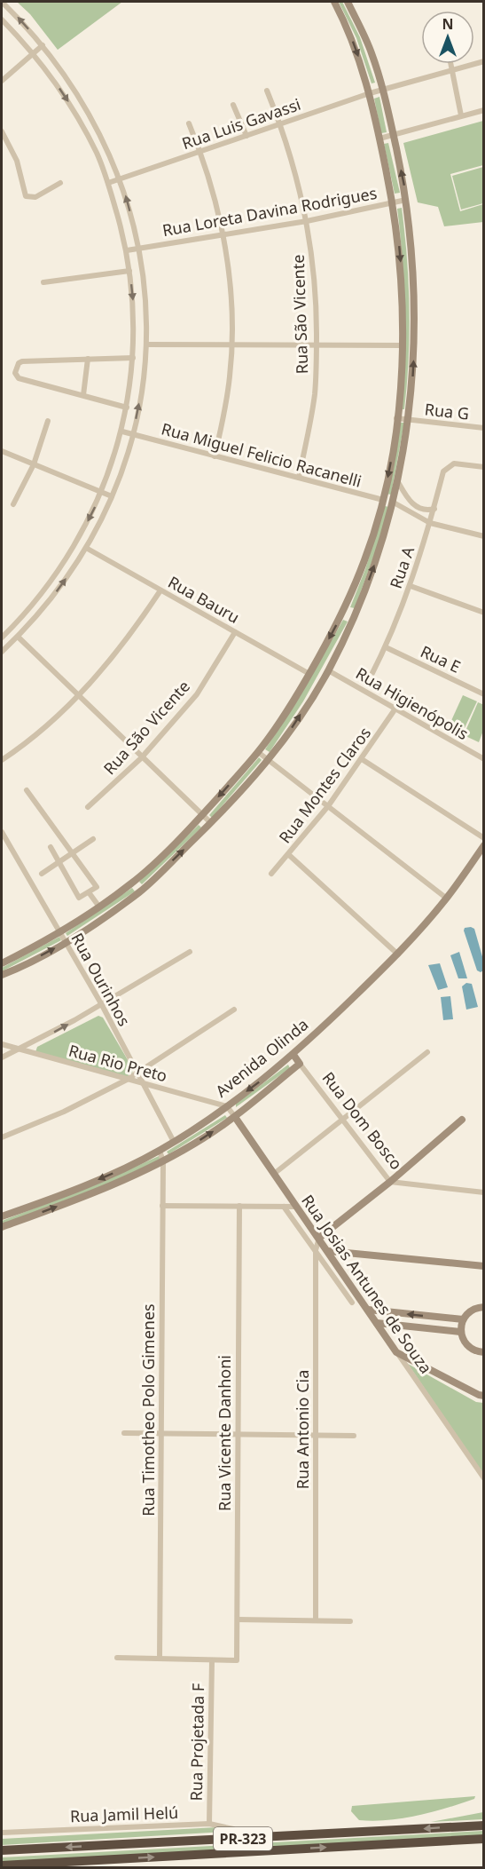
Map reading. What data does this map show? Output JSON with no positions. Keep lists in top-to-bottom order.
{
  "streets": {
    "highway": ["PR-323"],
    "street": [
      "Rua Luis Gavassi",
      "Rua Loreta Davina Rodrigues",
      "Rua São Vicente",
      "Rua G",
      "Rua Miguel Felicio Racanelli",
      "Rua A",
      "Rua Bauru",
      "Rua E",
      "Rua Higienópolis",
      "Rua Montes Claros",
      "Rua Ourinhos",
      "Avenida Olinda",
      "Rua Rio Preto",
      "Rua Dom Bosco",
      "Rua Josias Antunes de Souza",
      "Rua Timotheo Polo Gimenes",
      "Rua Antonio Cia",
      "Rua Vicente Danhoni",
      "Rua Projetada F",
      "Rua Jamil Helú"
    ]
  },
  "crossings": [
    ["Rua Luis Gavassi", "Rua São Vicente"],
    ["Rua Loreta Davina Rodrigues", "Rua São Vicente"],
    ["Rua São Vicente", "Rua Miguel Felicio Racanelli"],
    ["Rua São Vicente", "Rua Bauru"],
    ["Rua A", "Rua E"],
    ["Rua Higienópolis", "Rua Montes Claros"],
    ["Rua Ourinhos", "Avenida Olinda"],
    ["Rua Ourinhos", "Rua Rio Preto"],
    ["Avenida Olinda", "Rua Rio Preto"],
    ["Avenida Olinda", "Rua Dom Bosco"],
    ["Avenida Olinda", "Rua Josias Antunes de Souza"],
    ["Avenida Olinda", "Rua Timotheo Polo Gimenes"],
    ["Rua Rio Preto", "Rua Josias Antunes de Souza"],
    ["Rua Josias Antunes de Souza", "Rua Antonio Cia"],
    ["Rua Vicente Danhoni", "Rua Projetada F"],
    ["Rua Projetada F", "Rua Jamil Helú"],
    ["Rua Jamil Helú", "PR-323"]
  ],
  "north": "top"
}
